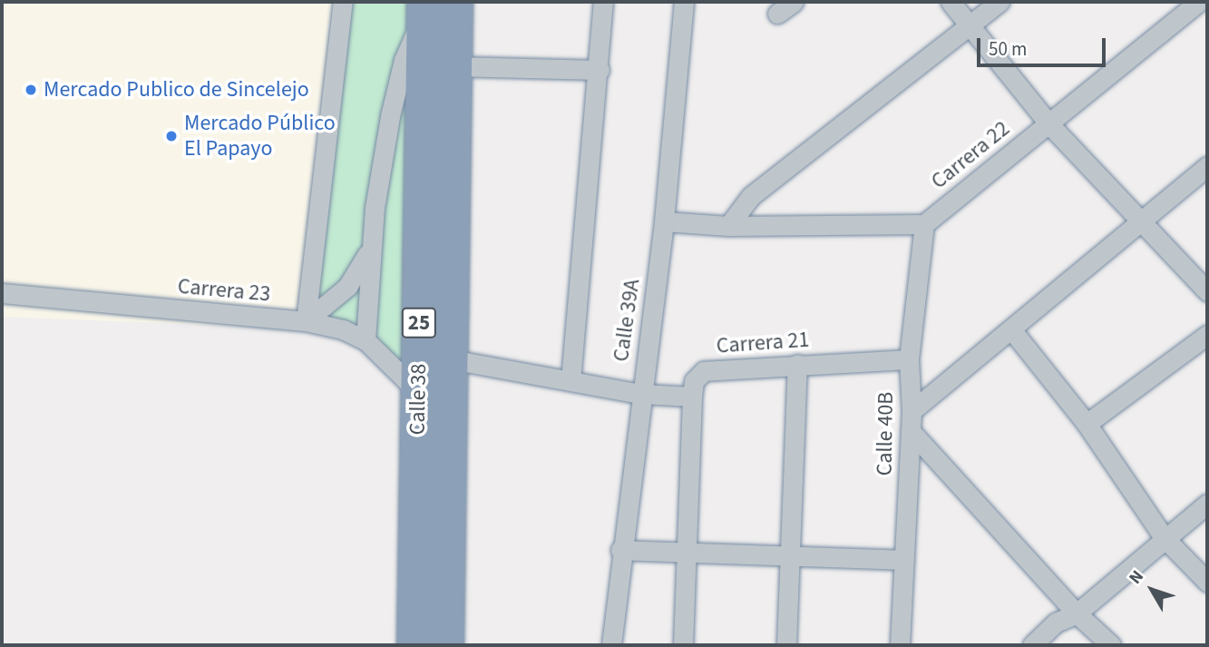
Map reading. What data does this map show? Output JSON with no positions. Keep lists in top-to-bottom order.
{
  "streets": {
    "highway": ["25", "Calle 38"],
    "street": [
      "Carrera 22",
      "Carrera 23",
      "Calle 39A",
      "Carrera 21",
      "Calle 40B"
    ]
  },
  "crossings": [
    ["Carrera 22", "Calle 40B"],
    ["Carrera 23", "Calle 38"],
    ["Carrera 21", "Calle 40B"]
  ],
  "places": ["Mercado Publico de Sincelejo", "Mercado Público El Papayo"],
  "scale_bar": "50 m",
  "north": "top left"
}
